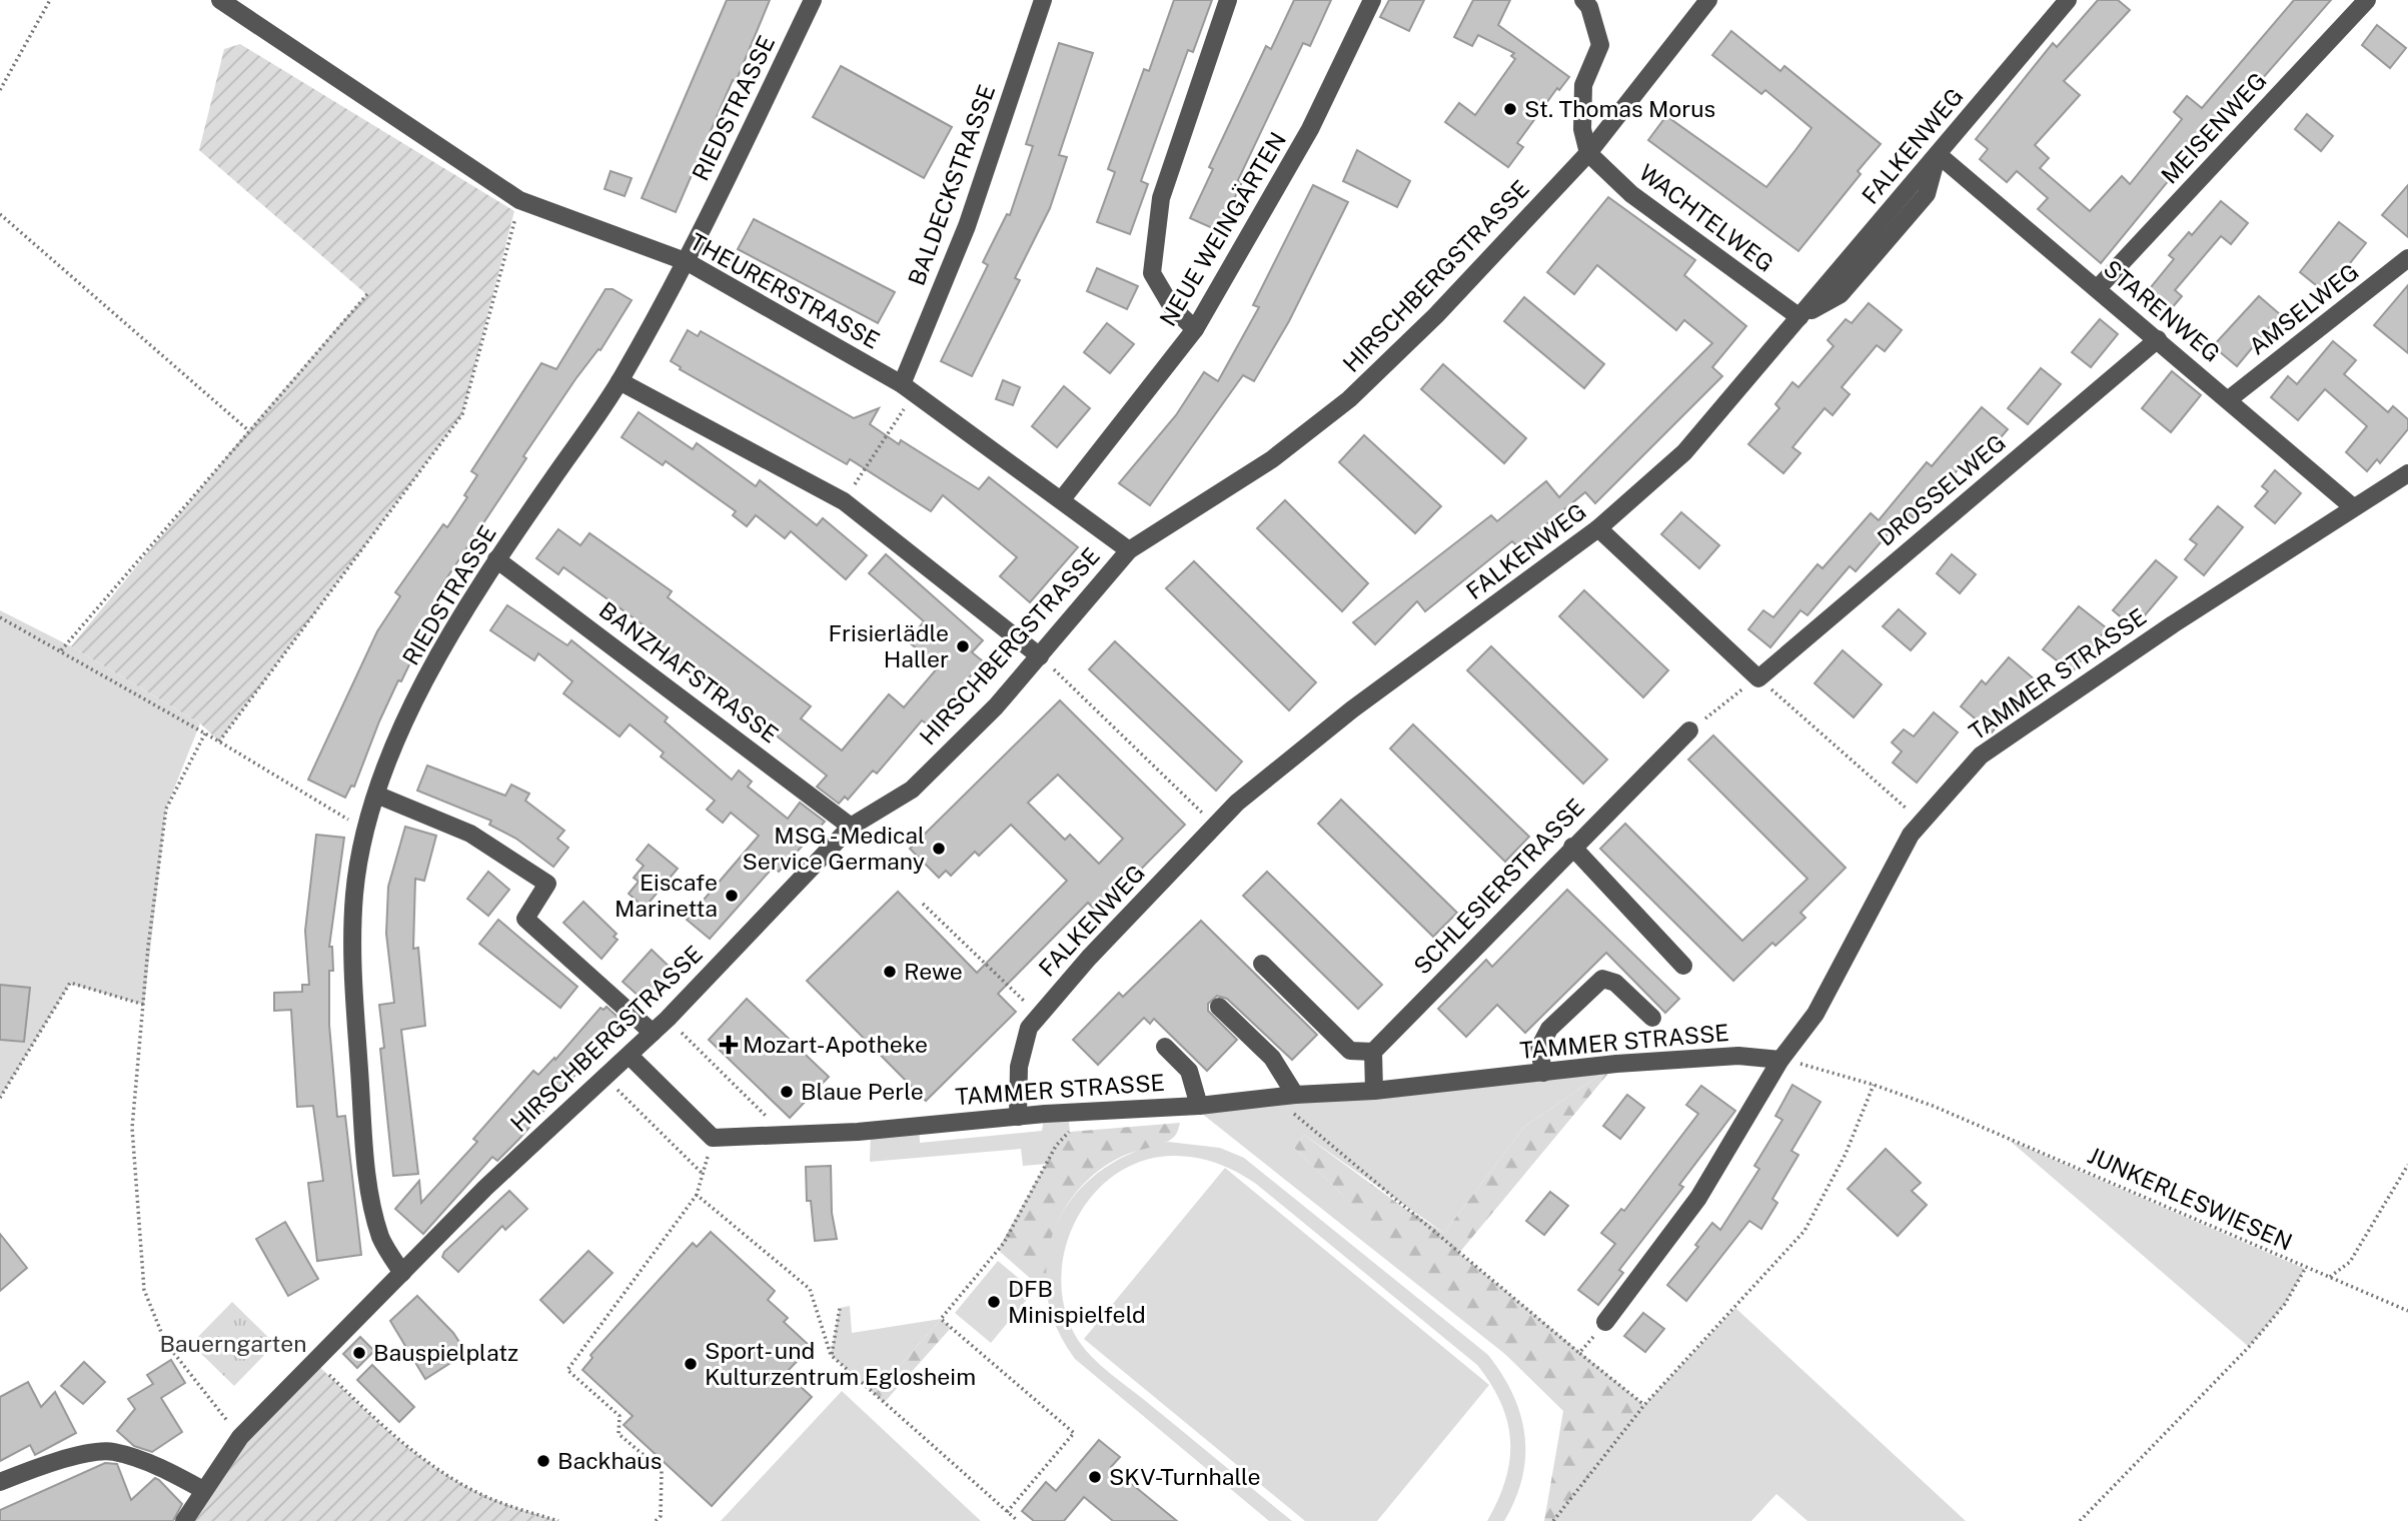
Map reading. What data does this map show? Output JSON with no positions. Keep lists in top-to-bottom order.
{
  "streets": {
    "street": [
      "RIEDSTRASSE",
      "MEISENWEG",
      "FALKENWEG",
      "BALDECKSTRASSE",
      "WACHTELWEG",
      "NEUE WEINGÄRTEN",
      "HIRSCHBERGSTRASSE",
      "THEURERSTRASSE",
      "AMSELWEG",
      "STARENWEG",
      "DROSSELWEG",
      "BANZHAFSTRASSE",
      "TAMMER STRASSE",
      "SCHLESIERSTRASSE"
    ],
    "path": ["JUNKERLESWIESEN"]
  },
  "crossings": [
    ["RIEDSTRASSE", "HIRSCHBERGSTRASSE"],
    ["RIEDSTRASSE", "THEURERSTRASSE"],
    ["RIEDSTRASSE", "BANZHAFSTRASSE"],
    ["MEISENWEG", "STARENWEG"],
    ["FALKENWEG", "WACHTELWEG"],
    ["FALKENWEG", "STARENWEG"],
    ["FALKENWEG", "TAMMER STRASSE"],
    ["BALDECKSTRASSE", "THEURERSTRASSE"],
    ["WACHTELWEG", "HIRSCHBERGSTRASSE"],
    ["NEUE WEINGÄRTEN", "THEURERSTRASSE"],
    ["HIRSCHBERGSTRASSE", "THEURERSTRASSE"],
    ["HIRSCHBERGSTRASSE", "BANZHAFSTRASSE"],
    ["AMSELWEG", "STARENWEG"],
    ["STARENWEG", "DROSSELWEG"],
    ["STARENWEG", "TAMMER STRASSE"],
    ["TAMMER STRASSE", "JUNKERLESWIESEN"]
  ],
  "parks": ["Bauerngarten"],
  "places": {
    "other": [
      "St. Thomas Morus",
      "Frisierlädle Haller",
      "MSG - Medical Service Germany",
      "Eiscafe Marinetta",
      "Rewe",
      "Blaue Perle",
      "DFB Minispielfeld",
      "Bauspielplatz",
      "Sport- und Kulturzentrum Eglosheim",
      "Backhaus",
      "SKV-Turnhalle"
    ],
    "health": ["Mozart-Apotheke"]
  }
}
